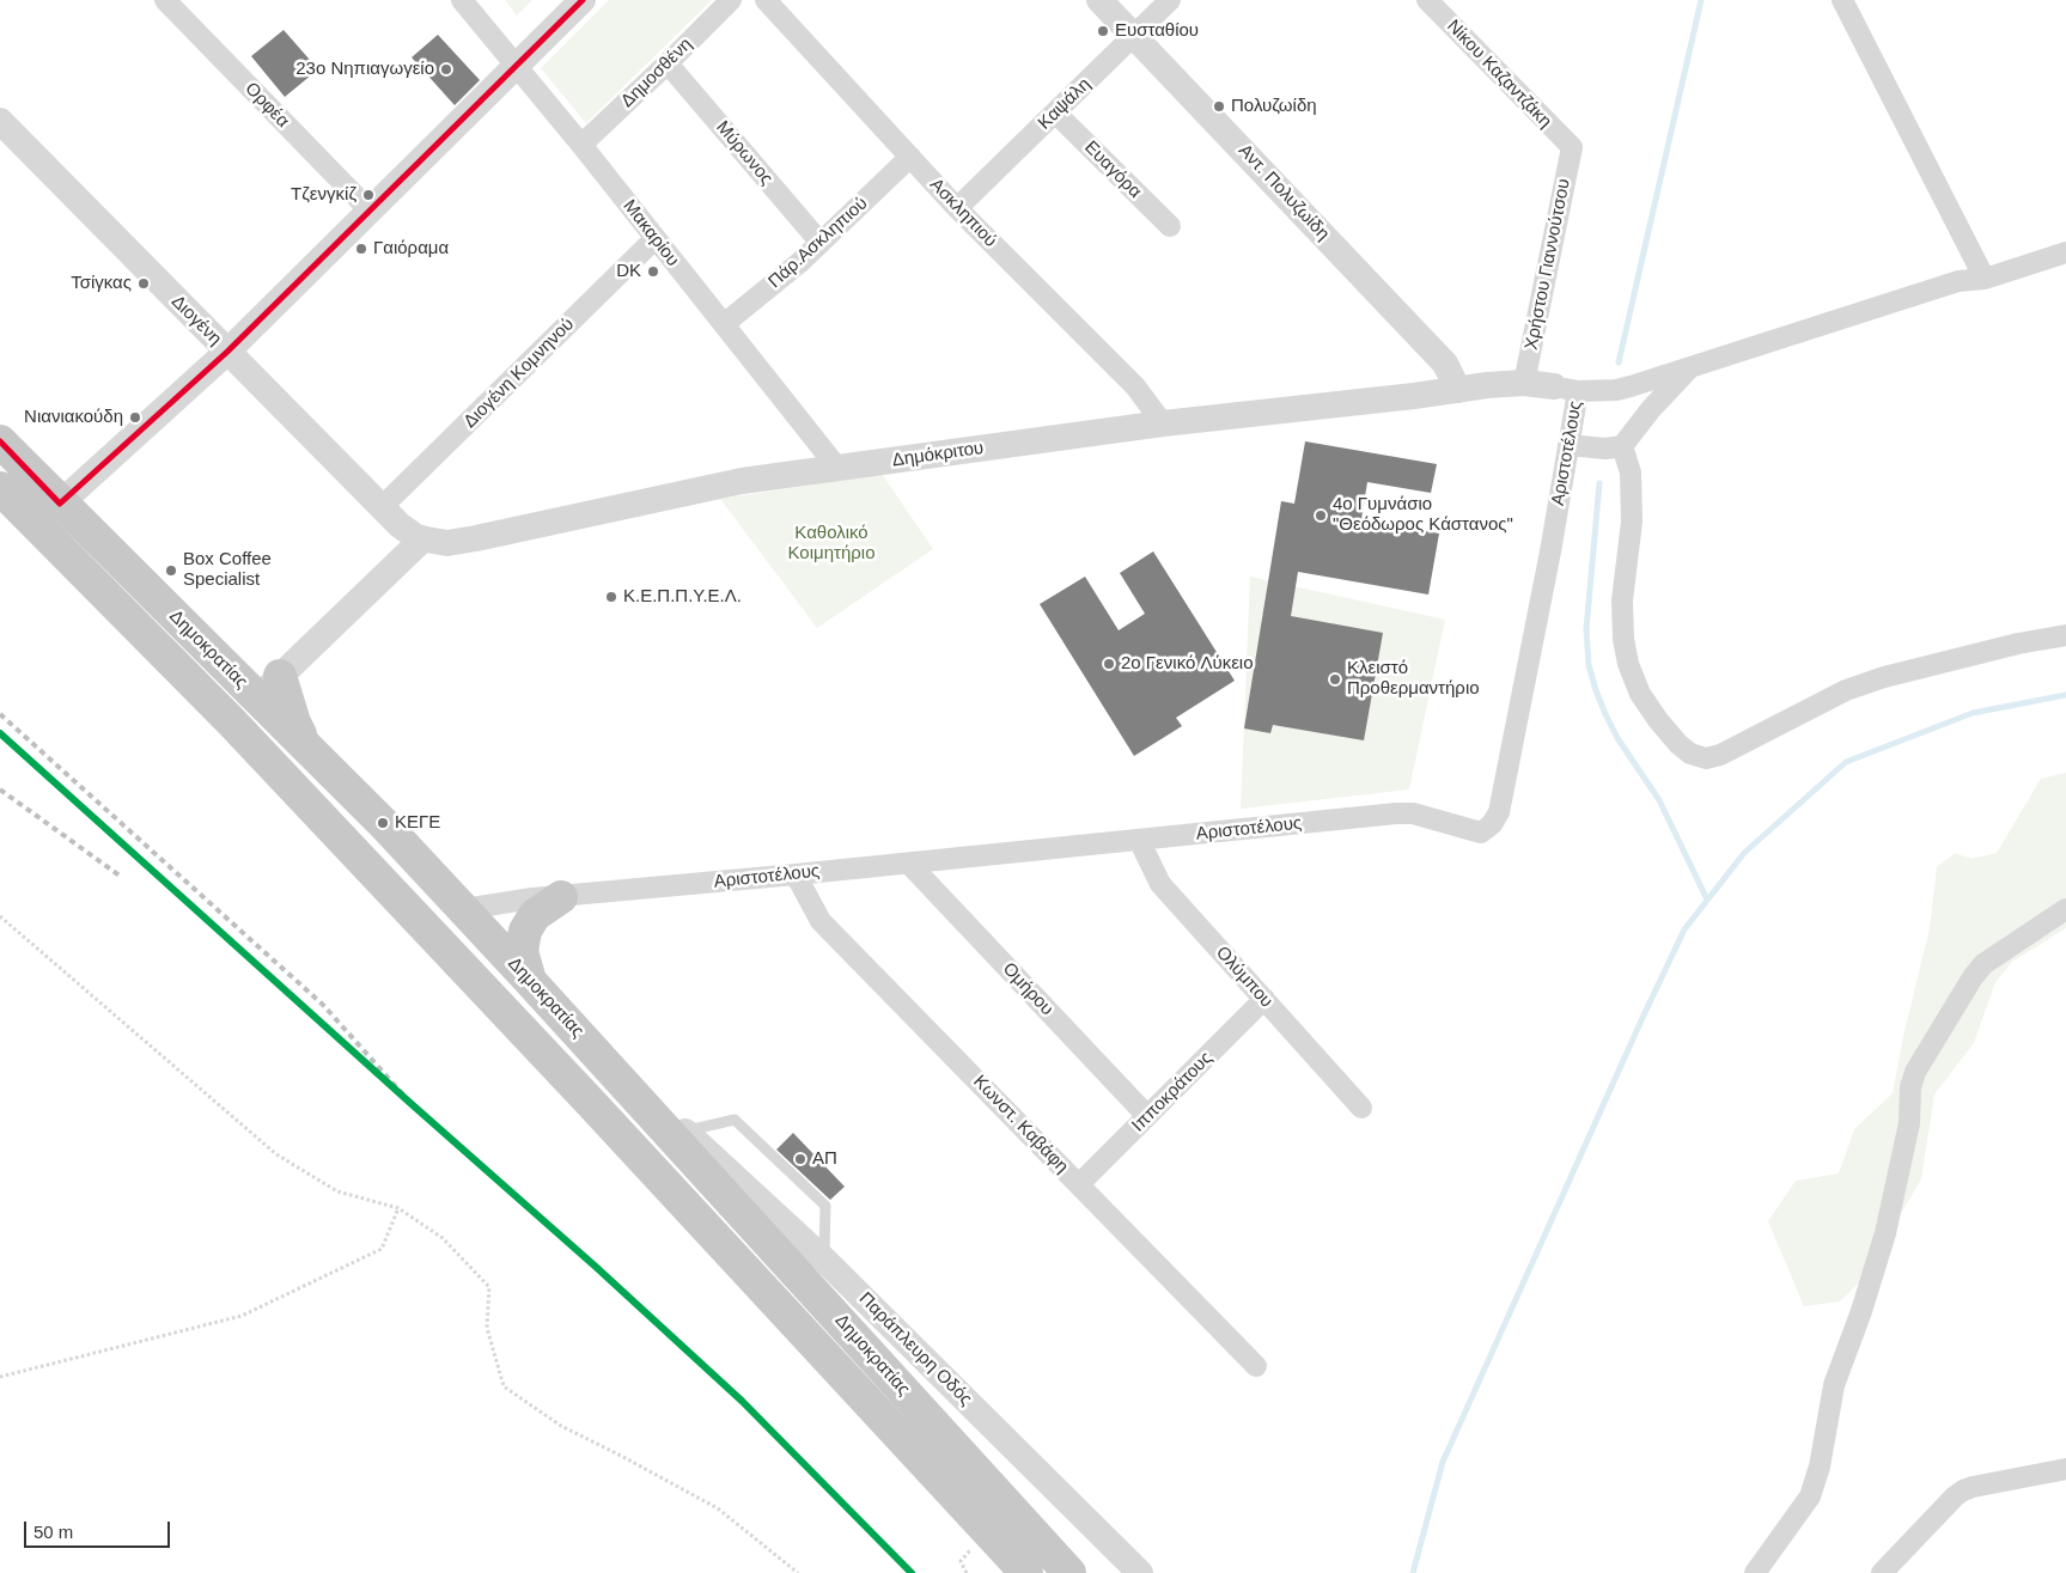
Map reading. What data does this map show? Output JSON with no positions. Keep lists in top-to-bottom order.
{
  "streets": {
    "highway": ["Δημοκρατίας"],
    "street": [
      "Δημοσθένη",
      "Νίκου Καζαντζάκη",
      "Καψάλη",
      "Ορφέα",
      "Μύρωνος",
      "Ευαγόρα",
      "Αντ. Πολυζωίδη",
      "Ασκληπιού",
      "Μακαρίου",
      "Πάρ.Ασκληπιού",
      "Χρήστου Γιαννούτσου",
      "Διογένη",
      "Διογένη Κομνηνού",
      "Αριστοτέλους",
      "Δημόκριτου",
      "Ολύμπου",
      "Ομήρου",
      "Ιπποκράτους",
      "Κωνστ. Καβάφη",
      "Παράπλευρη Οδός"
    ]
  },
  "crossings": [
    ["Δημοσθένη", "Μύρωνος"],
    ["Δημοσθένη", "Μακαρίου"],
    ["Νίκου Καζαντζάκη", "Χρήστου Γιαννούτσου"],
    ["Καψάλη", "Ευαγόρα"],
    ["Καψάλη", "Αντ. Πολυζωίδη"],
    ["Καψάλη", "Ασκληπιού"],
    ["Μύρωνος", "Πάρ.Ασκληπιού"],
    ["Αντ. Πολυζωίδη", "Δημόκριτου"],
    ["Ασκληπιού", "Πάρ.Ασκληπιού"],
    ["Ασκληπιού", "Δημόκριτου"],
    ["Μακαρίου", "Πάρ.Ασκληπιού"],
    ["Μακαρίου", "Διογένη Κομνηνού"],
    ["Μακαρίου", "Δημόκριτου"],
    ["Διογένη", "Διογένη Κομνηνού"],
    ["Διογένη", "Δημόκριτου"],
    ["Αριστοτέλους", "Δημοκρατίας"],
    ["Αριστοτέλους", "Ολύμπου"],
    ["Αριστοτέλους", "Ομήρου"],
    ["Αριστοτέλους", "Κωνστ. Καβάφη"],
    ["Ολύμπου", "Ιπποκράτους"],
    ["Ομήρου", "Ιπποκράτους"],
    ["Ιπποκράτους", "Κωνστ. Καβάφη"]
  ],
  "parks": ["Καθολικό Κοιμητήριο"],
  "places": [
    "Ευσταθίου",
    "23ο Νηπιαγωγείο",
    "Πολυζωίδη",
    "Τζενγκίζ",
    "Γαιόραμα",
    "DK",
    "Τσίγκας",
    "Νιανιακούδη",
    "4ο Γυμνάσιο \"Θεόδωρος Κάστανος\"",
    "Box Coffee Specialist",
    "Κ.Ε.Π.Π.Υ.Ε.Λ.",
    "2ο Γενικό Λύκειο",
    "Κλειστό Προθερμαντήριο",
    "ΚΕΓΕ",
    "ΑΠ"
  ],
  "scale_bar": "50 m"
}
